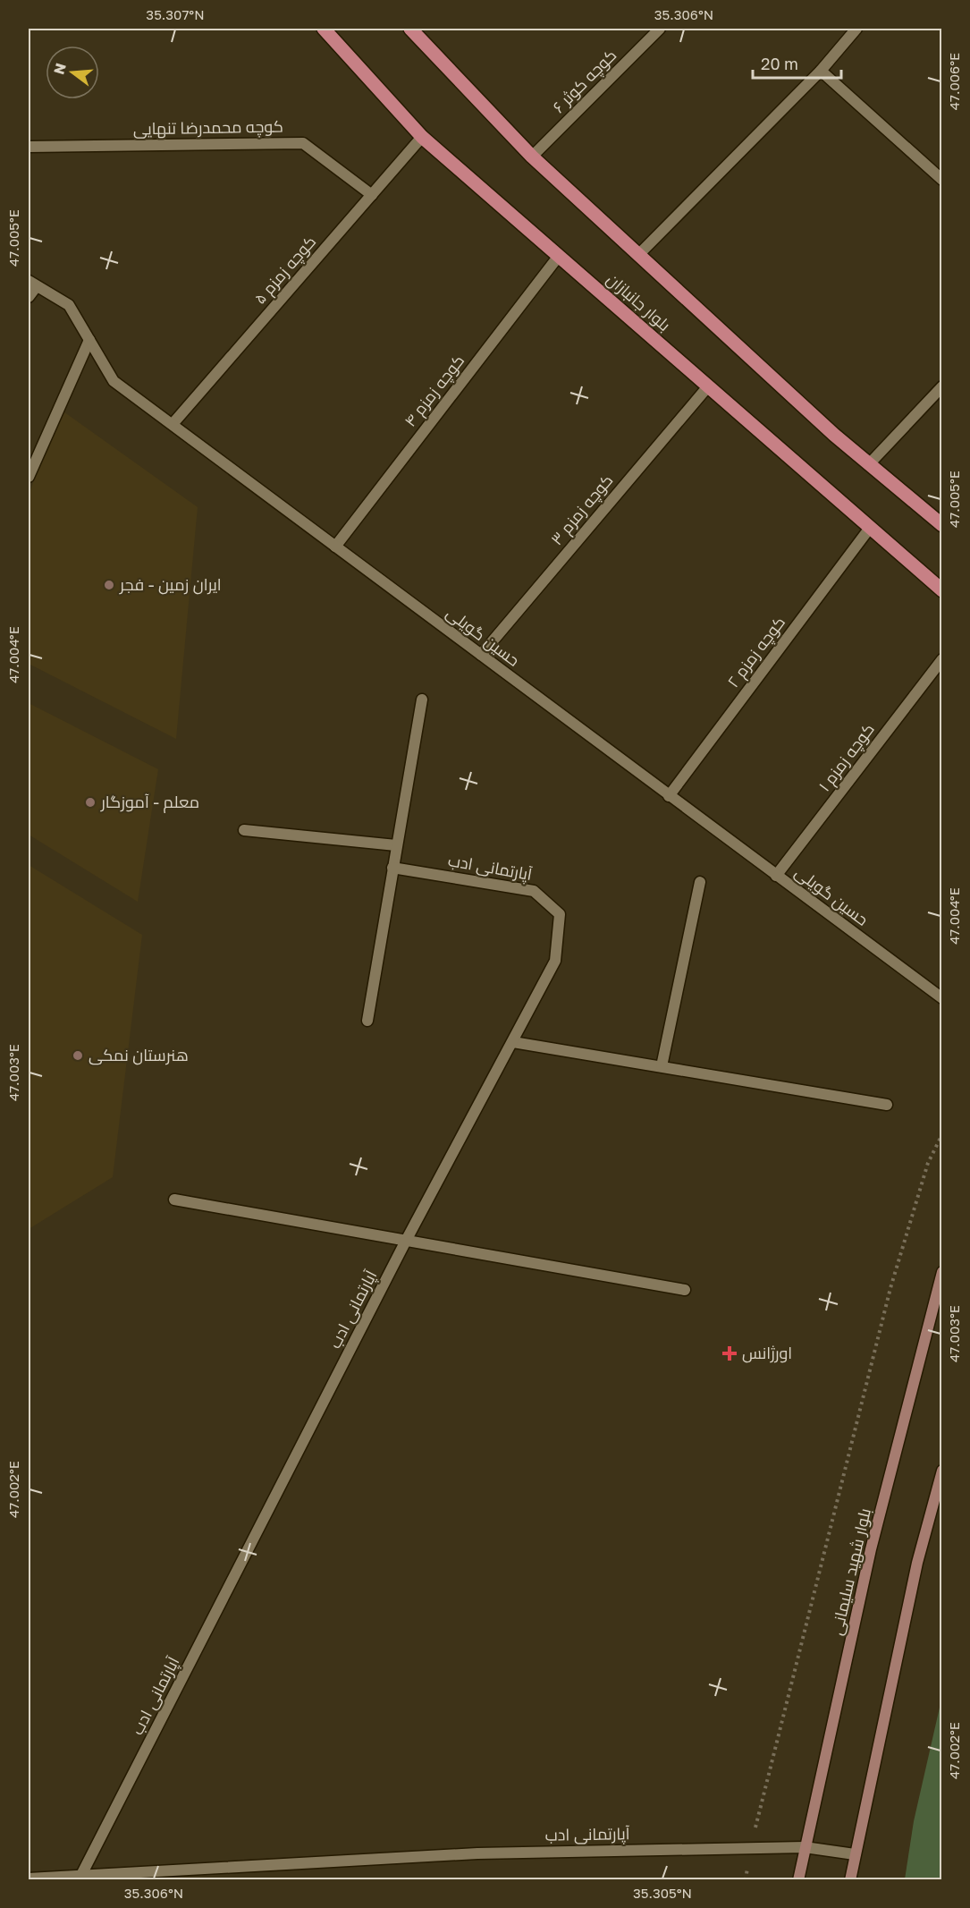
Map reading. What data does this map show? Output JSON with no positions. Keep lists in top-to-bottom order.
{
  "streets": {
    "main road": ["بلوار جانبازان", "بلوار شهید سلیمانی"],
    "street": [
      "کوچه کوثر ۶",
      "کوچه محمدرضا تنهایی",
      "کوچه زمزم ۵",
      "کوچه زمزم ۴",
      "کوچه زمزم ۳",
      "حسین گویلی",
      "کوچه زمزم ۲",
      "کوچه زمزم ۱",
      "آپارتمانی ادب"
    ]
  },
  "crossings": [
    ["کوچه کوثر ۶", "بلوار جانبازان"],
    ["کوچه محمدرضا تنهایی", "کوچه زمزم ۵"],
    ["کوچه زمزم ۵", "بلوار جانبازان"],
    ["کوچه زمزم ۵", "حسین گویلی"],
    ["بلوار جانبازان", "کوچه زمزم ۴"],
    ["بلوار جانبازان", "کوچه زمزم ۳"],
    ["بلوار جانبازان", "کوچه زمزم ۲"],
    ["کوچه زمزم ۴", "حسین گویلی"],
    ["کوچه زمزم ۳", "حسین گویلی"],
    ["حسین گویلی", "کوچه زمزم ۲"],
    ["حسین گویلی", "کوچه زمزم ۱"],
    ["آپارتمانی ادب", "بلوار شهید سلیمانی"]
  ],
  "places": {
    "other": ["ایران زمین - فجر", "معلم - آموزگار", "هنرستان نمکی"],
    "health": ["اورژانس"]
  },
  "scale_bar": "20 m",
  "north": "left",
  "coordinates": [
    "35.307°N",
    "35.306°N",
    "47.006°E",
    "47.005°E",
    "47.004°E",
    "47.003°E",
    "47.002°E",
    "35.305°N"
  ]
}
